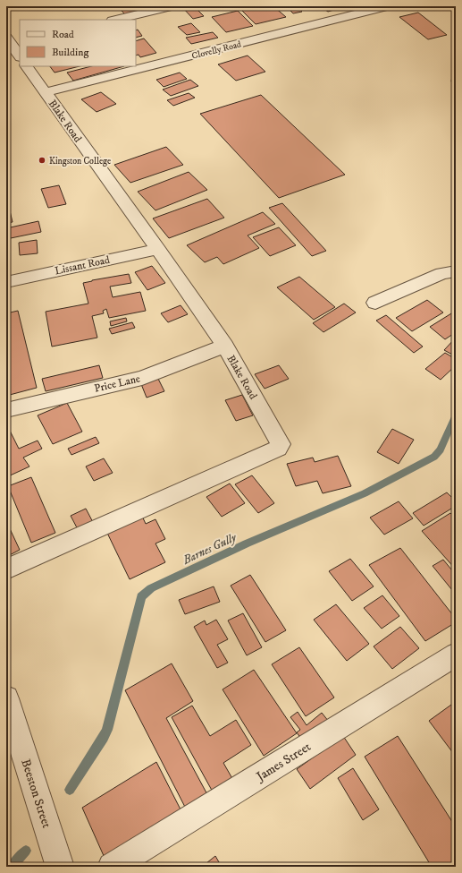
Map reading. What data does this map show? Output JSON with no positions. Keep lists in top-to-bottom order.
{
  "streets": {
    "street": [
      "Clovelly Road",
      "Blake Road",
      "Lissant Road",
      "Price Lane",
      "James Street",
      "Beeston Street"
    ]
  },
  "crossings": [
    ["Clovelly Road", "Blake Road"],
    ["Blake Road", "Lissant Road"],
    ["Blake Road", "Price Lane"]
  ],
  "water": ["Barnes Gully"],
  "places": ["Kingston College"],
  "legend": ["Road", "Building"]
}
